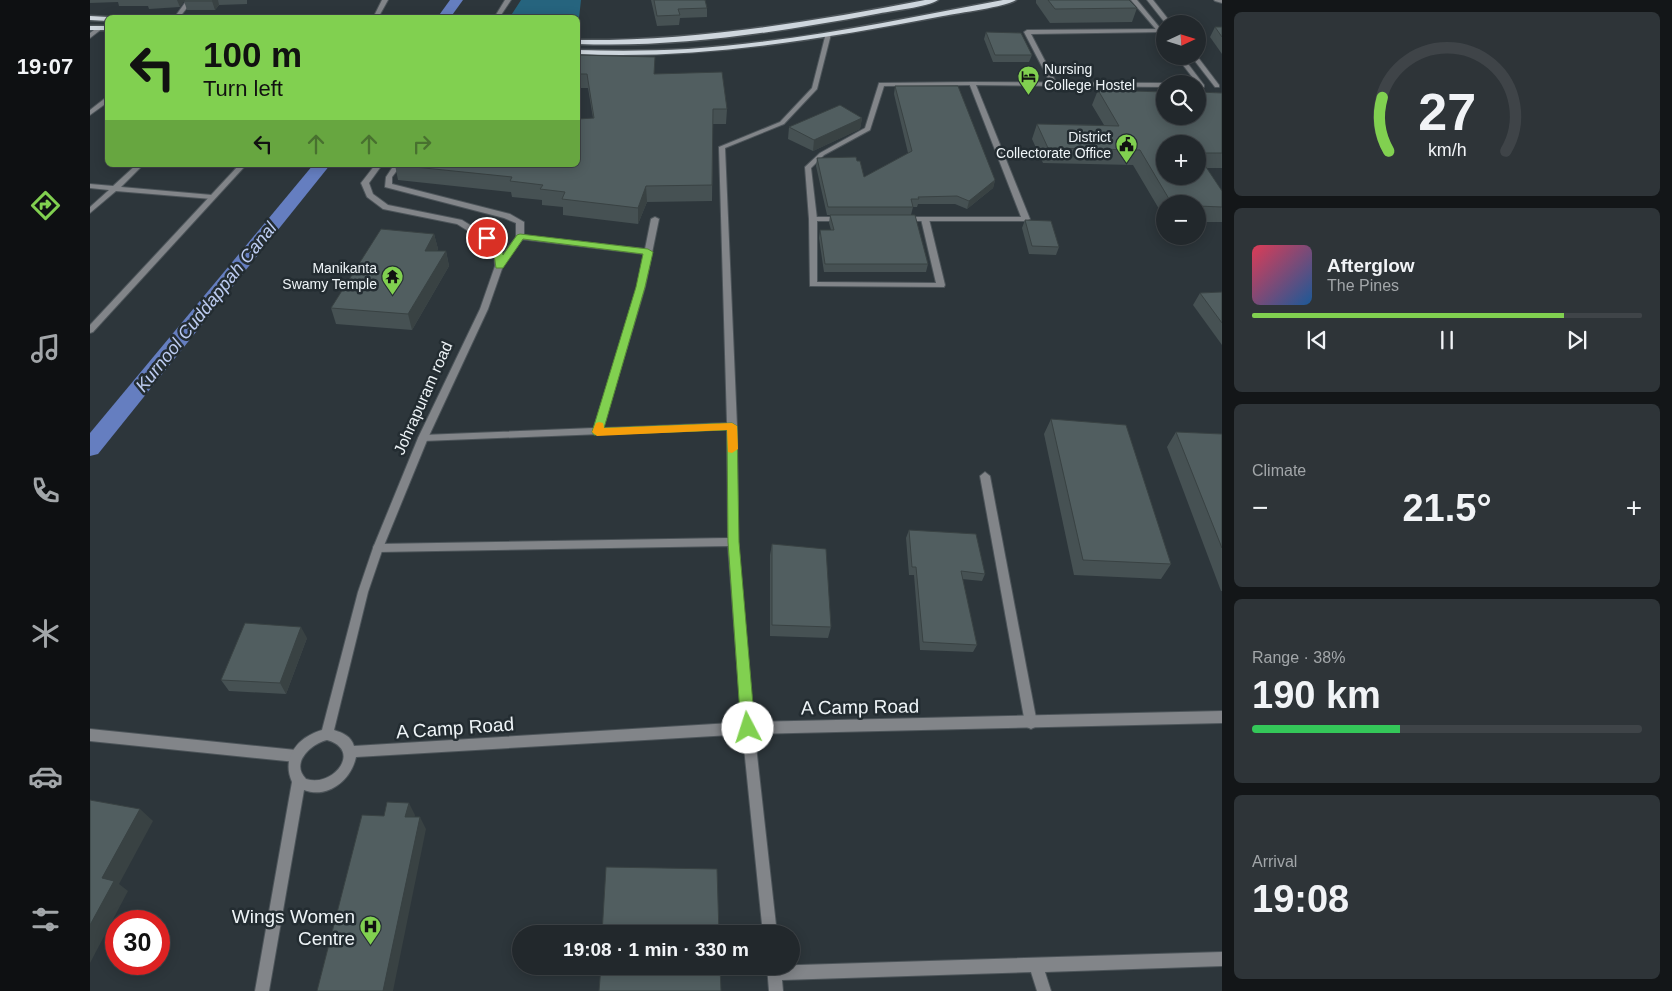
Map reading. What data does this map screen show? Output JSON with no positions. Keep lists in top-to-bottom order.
{
  "streets": {
    "street": ["Johrapuram road", "A Camp Road"]
  },
  "crossings": [
    ["Johrapuram road", "A Camp Road"]
  ],
  "water": ["Kurnool Cuddappah Canal"],
  "places": {
    "hotel": ["Nursing College Hostel"],
    "public building": ["District Collectorate Office"],
    "temple": ["Manikanta Swamy Temple"],
    "hospital": ["Wings Women Centre"]
  },
  "north": "right",
  "page": {
    "tabs": "19:07",
    "map_buttons": ["+", "−"],
    "turn": ["100 m", "Turn left"],
    "song": ["Afterglow", "The Pines"],
    "tile": [
      "Climate",
      ["Range · 38%", "190 km"],
      ["Arrival", "19:08"]
    ],
    "heat": ["−", "21.5°", "+"],
    "limit": "30",
    "trip": "19:08 · 1 min · 330 m",
    "gauge": ["27", "km/h"]
  }
}
